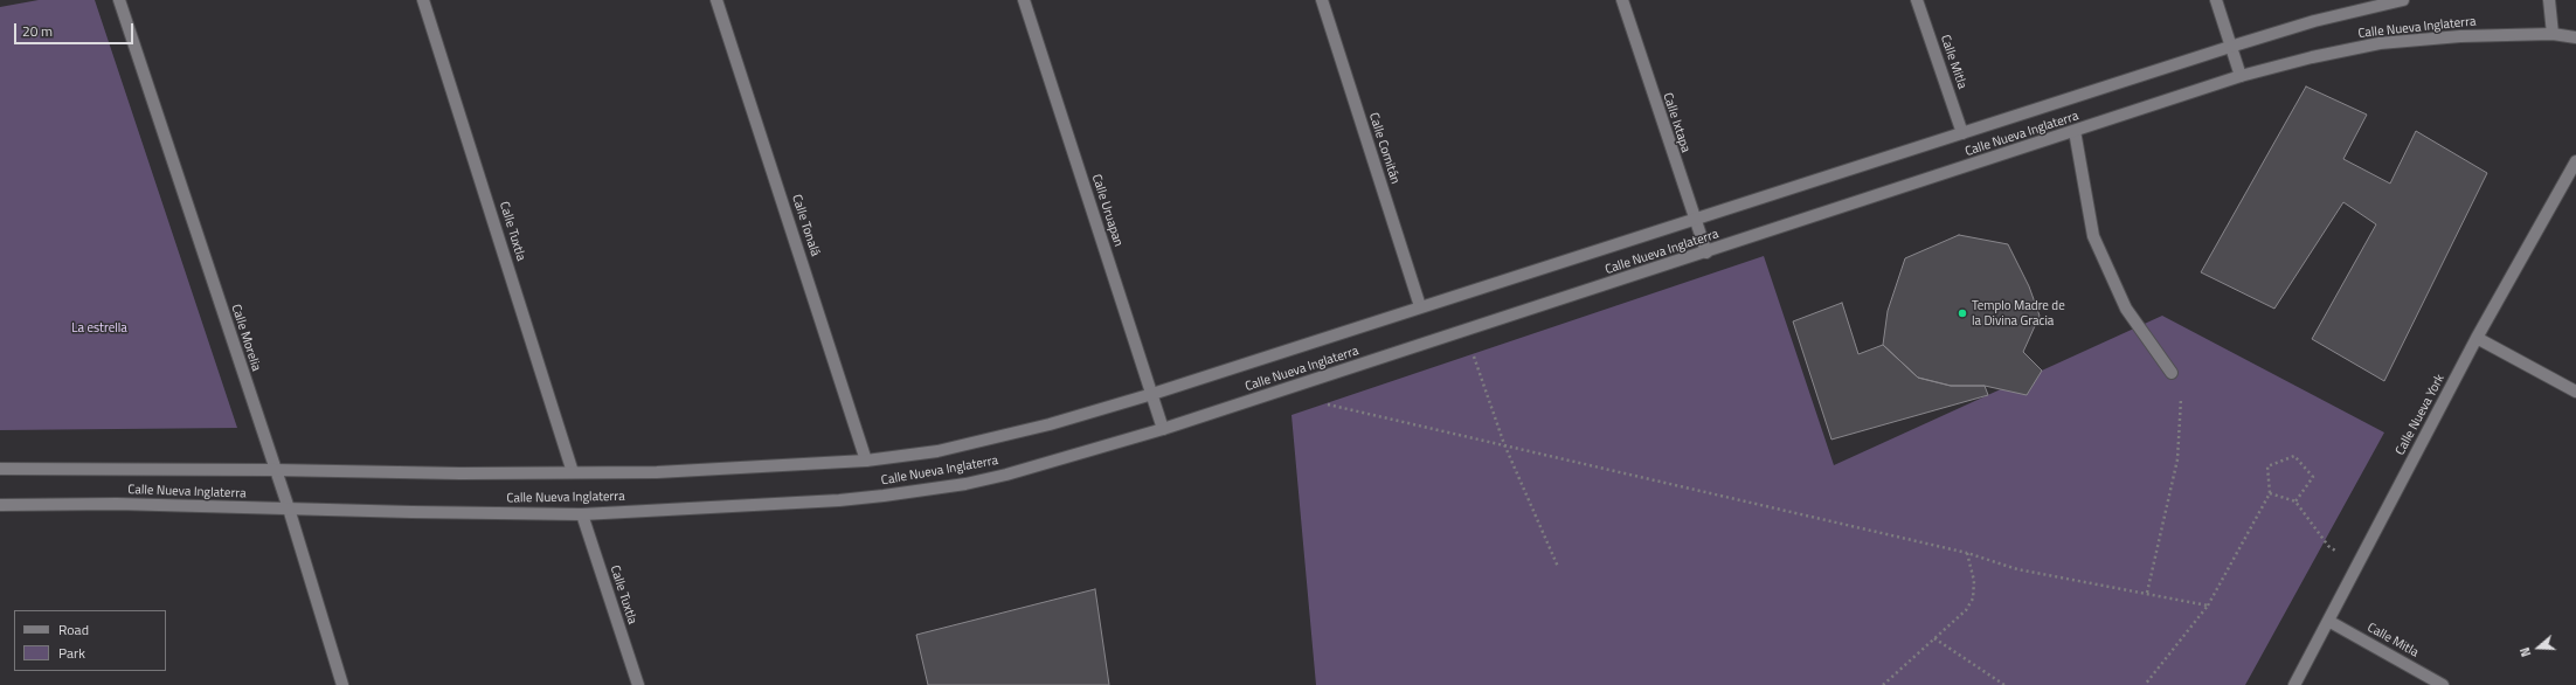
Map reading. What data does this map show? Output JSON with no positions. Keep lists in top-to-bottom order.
{
  "streets": {
    "street": [
      "Calle Nueva Inglaterra",
      "Calle Mitla",
      "Calle Ixtapa",
      "Calle Comitán",
      "Calle Uruapan",
      "Calle Tonalá",
      "Calle Tuxtla",
      "Calle Morelia",
      "Calle Nueva York"
    ]
  },
  "crossings": [
    ["Calle Nueva Inglaterra", "Calle Mitla"],
    ["Calle Nueva Inglaterra", "Calle Ixtapa"],
    ["Calle Nueva Inglaterra", "Calle Comitán"],
    ["Calle Nueva Inglaterra", "Calle Uruapan"],
    ["Calle Nueva Inglaterra", "Calle Tonalá"],
    ["Calle Nueva Inglaterra", "Calle Tuxtla"],
    ["Calle Nueva Inglaterra", "Calle Morelia"],
    ["Calle Mitla", "Calle Nueva York"]
  ],
  "parks": ["La estrella"],
  "places": ["Templo Madre de la Divina Gracia"],
  "legend": ["Road", "Park"],
  "scale_bar": "20 m",
  "north": "left"
}
